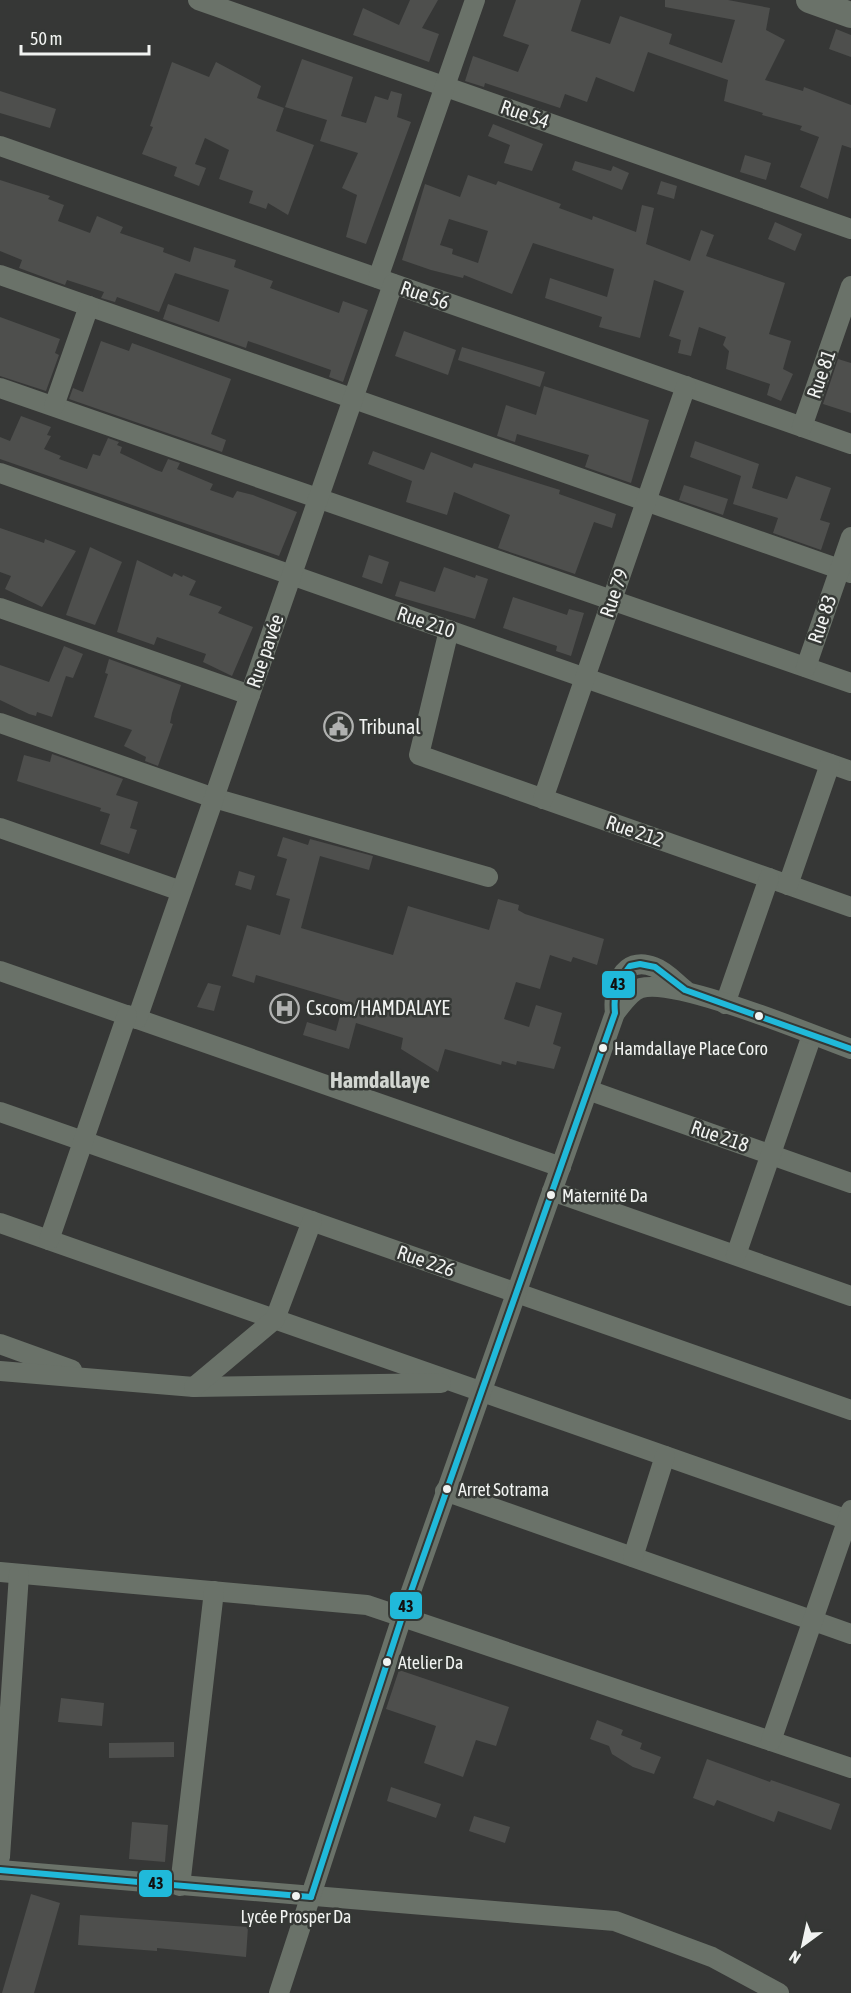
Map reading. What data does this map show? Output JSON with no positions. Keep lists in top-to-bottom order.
{
  "streets": {
    "street": [
      "Rue 54",
      "Rue 56",
      "Rue 81",
      "Rue 79",
      "Rue 83",
      "Rue 210",
      "Rue pavée",
      "Rue 212",
      "Rue 218",
      "Rue 226"
    ]
  },
  "crossings": [
    ["Rue 54", "Rue pavée"],
    ["Rue 56", "Rue 81"],
    ["Rue 56", "Rue 79"],
    ["Rue 56", "Rue pavée"],
    ["Rue 79", "Rue 210"],
    ["Rue 79", "Rue 212"],
    ["Rue 210", "Rue pavée"],
    ["Rue 210", "Rue 212"],
    ["Rue pavée", "Rue 226"]
  ],
  "districts": ["Hamdallaye"],
  "places": {
    "public building": ["Tribunal"],
    "hospital": ["Cscom/HAMDALAYE"],
    "other": [
      "Hamdallaye Place Coro",
      "Maternité Da",
      "Arret Sotrama",
      "Atelier Da",
      "Lycée Prosper Da"
    ]
  },
  "lines": ["transit line 43"],
  "scale_bar": "50 m",
  "north": "bottom left"
}
